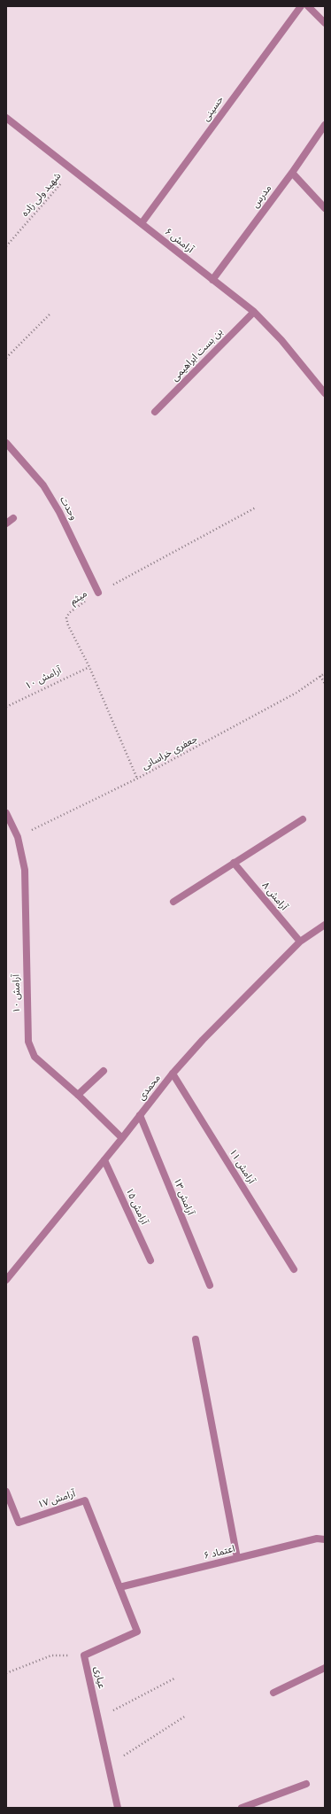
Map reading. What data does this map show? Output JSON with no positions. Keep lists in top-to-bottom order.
{
  "streets": {
    "street": [
      "حسینی",
      "مدرس",
      "آرامش ۶",
      "بن بست ابراهیمی",
      "وحدت",
      "آرامش ۱۰",
      "آرامش ۸",
      "محمدی",
      "آرامش ۱۱",
      "آرامش ۱۳",
      "آرامش ۱۵",
      "آرامش ۱۷",
      "اعتماد ۶",
      "عیاری"
    ],
    "path": ["شهید ولی زاده", "میثم", "جعفری خراسانی"]
  },
  "crossings": [
    ["حسینی", "آرامش ۶"],
    ["شهید ولی زاده", "آرامش ۶"],
    ["مدرس", "آرامش ۶"],
    ["آرامش ۶", "بن بست ابراهیمی"],
    ["وحدت", "میثم"],
    ["میثم", "آرامش ۱۰"],
    ["میثم", "جعفری خراسانی"],
    ["آرامش ۱۰", "جعفری خراسانی"],
    ["آرامش ۱۰", "محمدی"],
    ["آرامش ۸", "محمدی"],
    ["محمدی", "آرامش ۱۱"],
    ["محمدی", "آرامش ۱۳"],
    ["محمدی", "آرامش ۱۵"],
    ["آرامش ۱۷", "اعتماد ۶"],
    ["آرامش ۱۷", "عیاری"],
    ["اعتماد ۶", "عیاری"]
  ]
}
